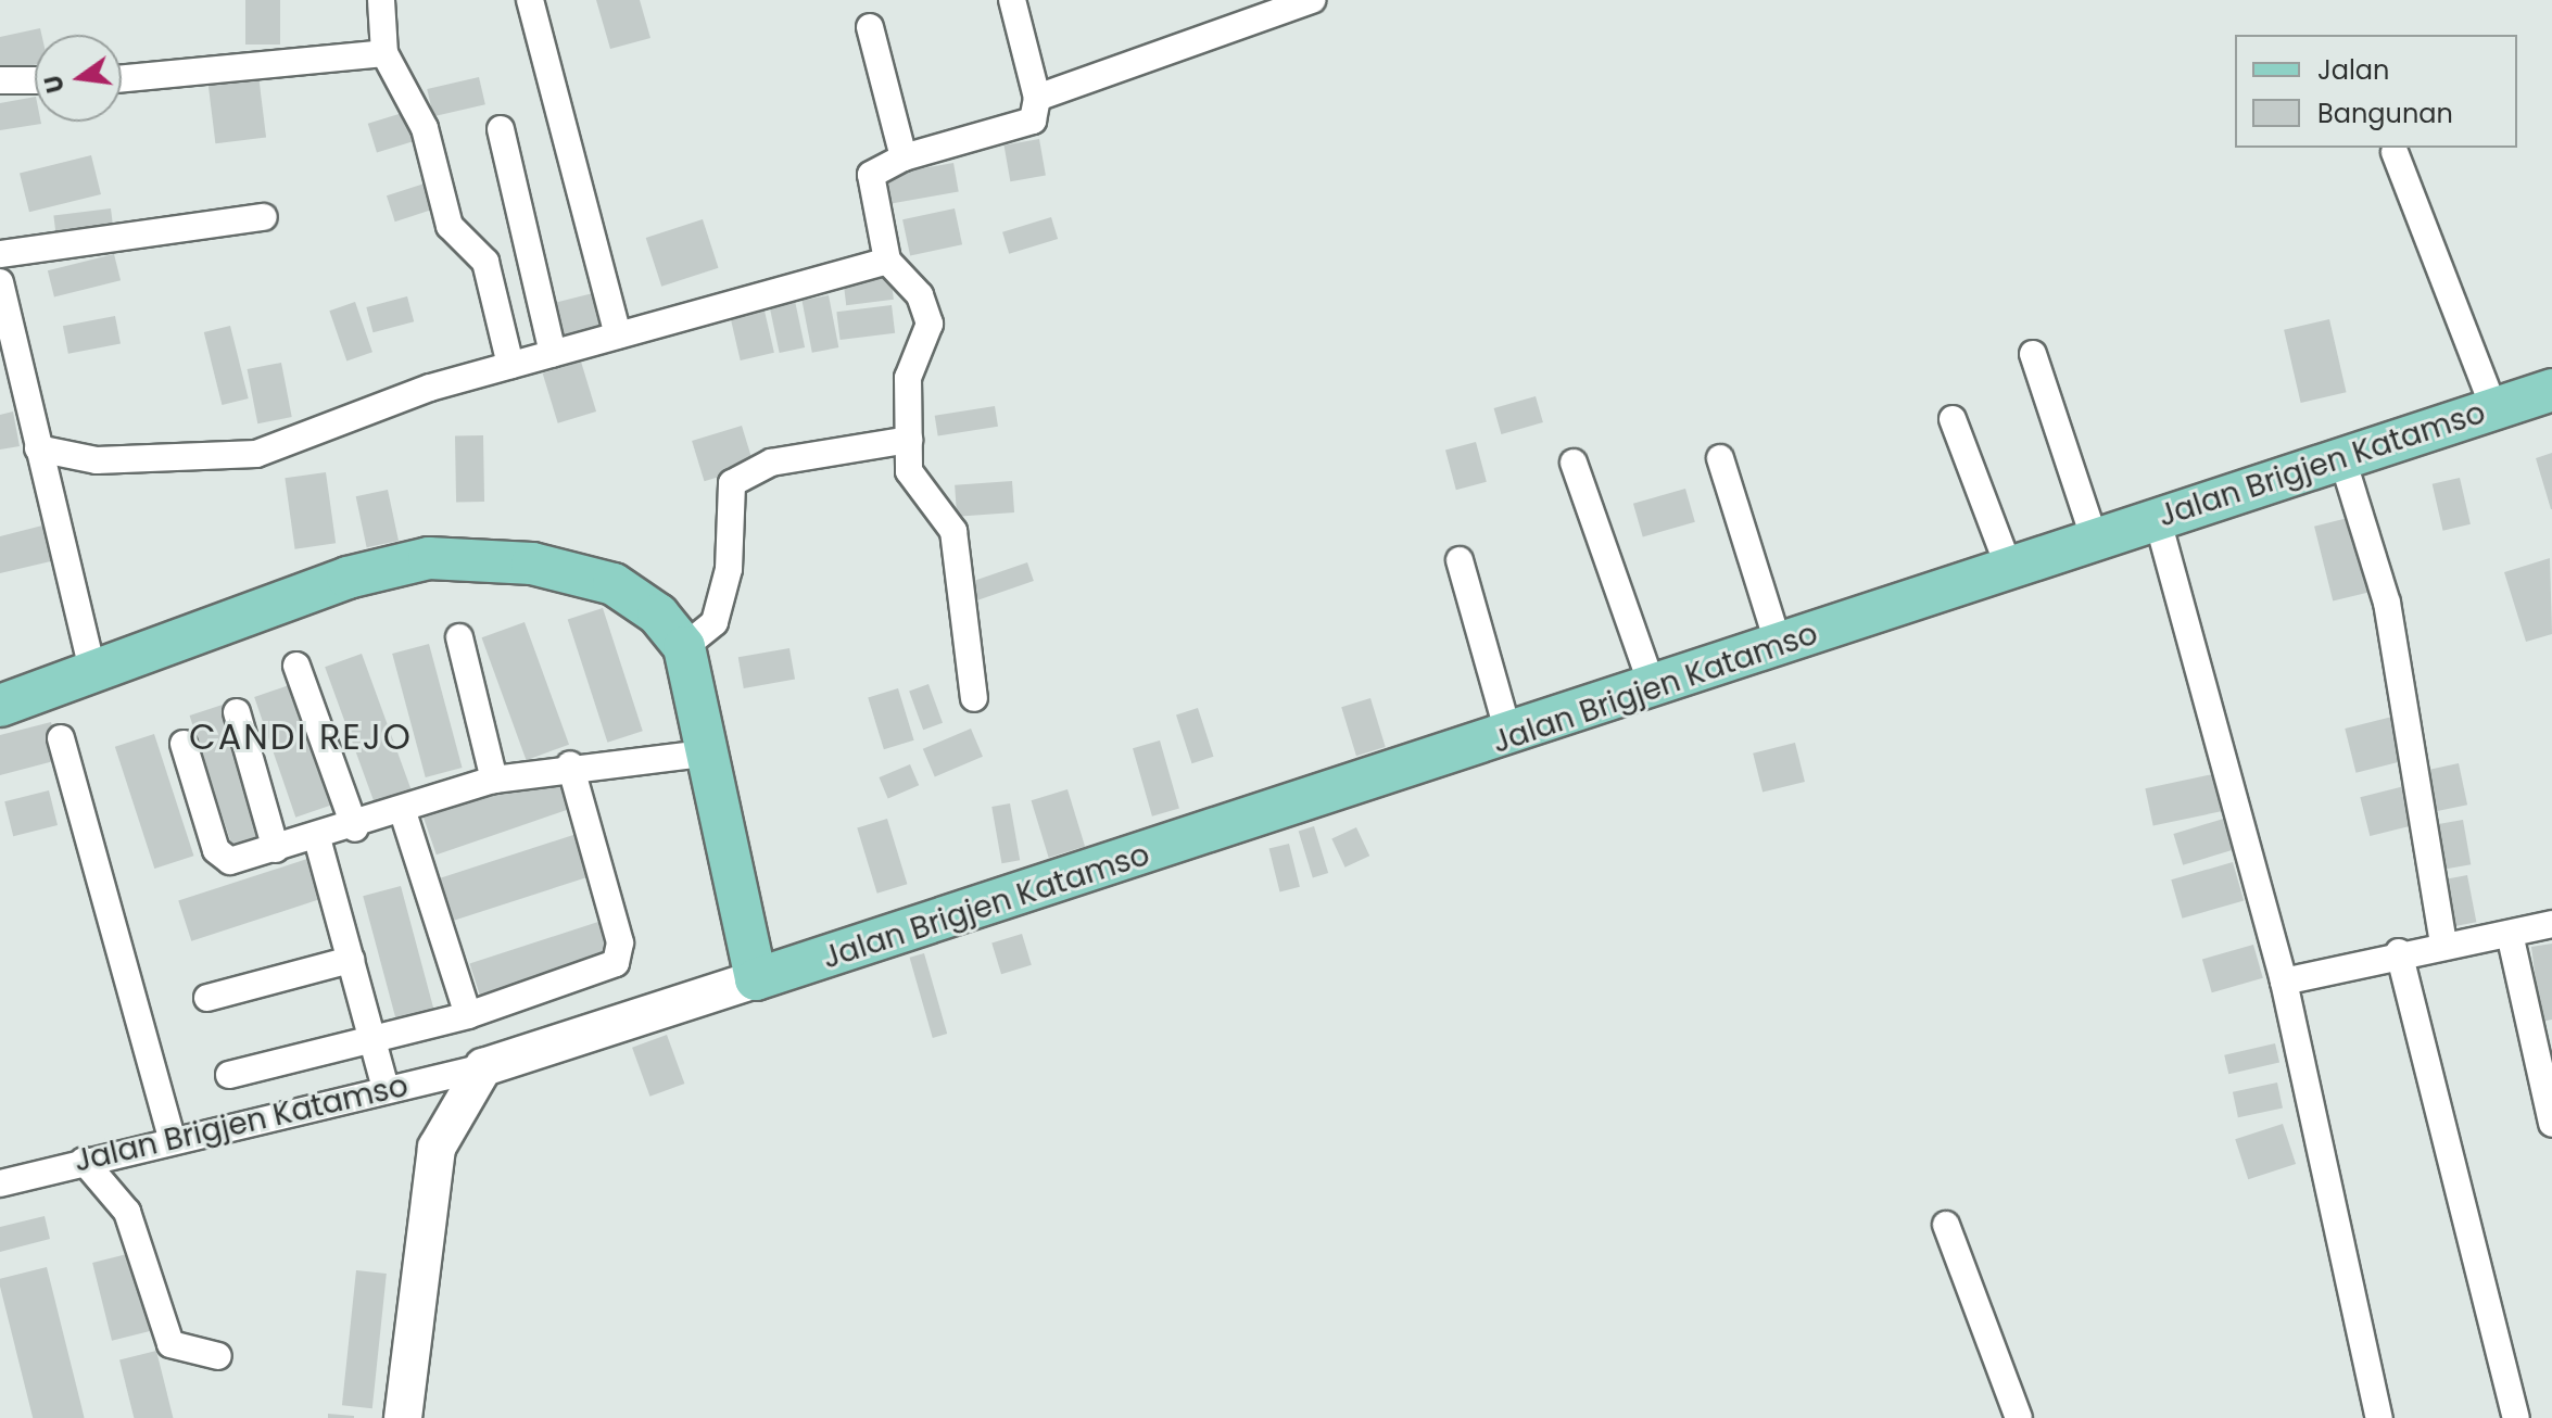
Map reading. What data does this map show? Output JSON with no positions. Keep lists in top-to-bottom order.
{
  "streets": {
    "main road": ["Jalan Brigjen Katamso"]
  },
  "districts": ["CANDI REJO"],
  "legend": ["Jalan", "Bangunan"],
  "north": "left"
}
